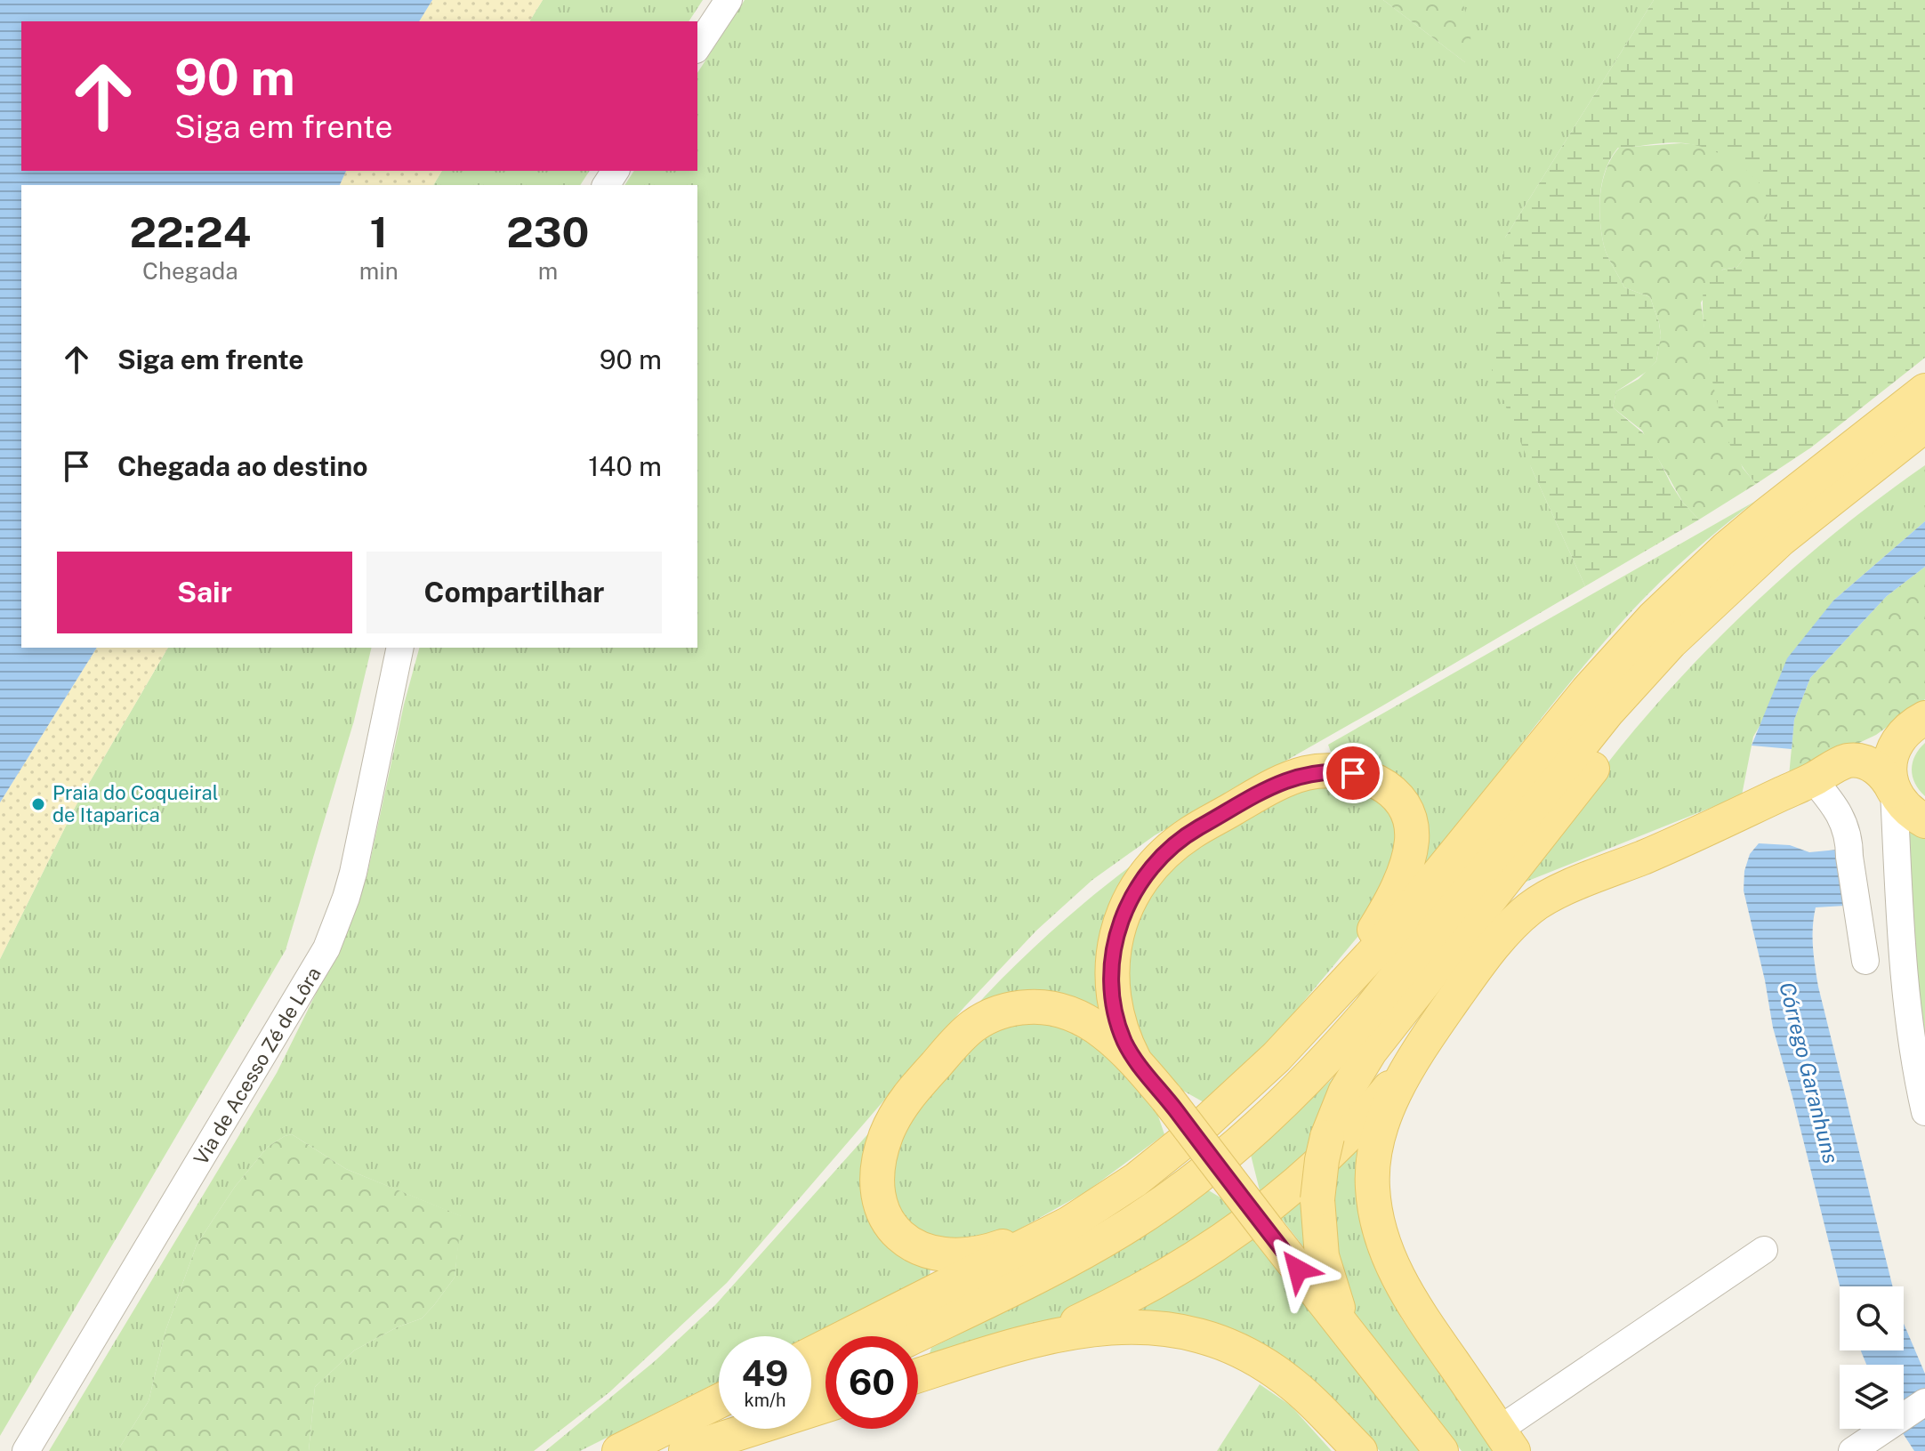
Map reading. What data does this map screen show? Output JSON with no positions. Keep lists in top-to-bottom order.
{
  "streets": {
    "street": ["Via de Acesso Zé de Lôra"]
  },
  "water": ["Córrego Garanhuns"],
  "places": ["Praia do Coqueiral de Itaparica"],
  "page": {
    "turn": ["90 m", "Siga em frente"],
    "eta": [
      "22:24",
      "Chegada",
      "1",
      "min",
      "230",
      "m"
    ],
    "list": [
      {
        "name": "Siga em frente",
        "value": "90 m"
      },
      {
        "name": "Chegada ao destino",
        "value": "140 m"
      }
    ],
    "buttons": ["Sair", "Compartilhar"],
    "speed": "49 km/h",
    "limit": "60"
  }
}
